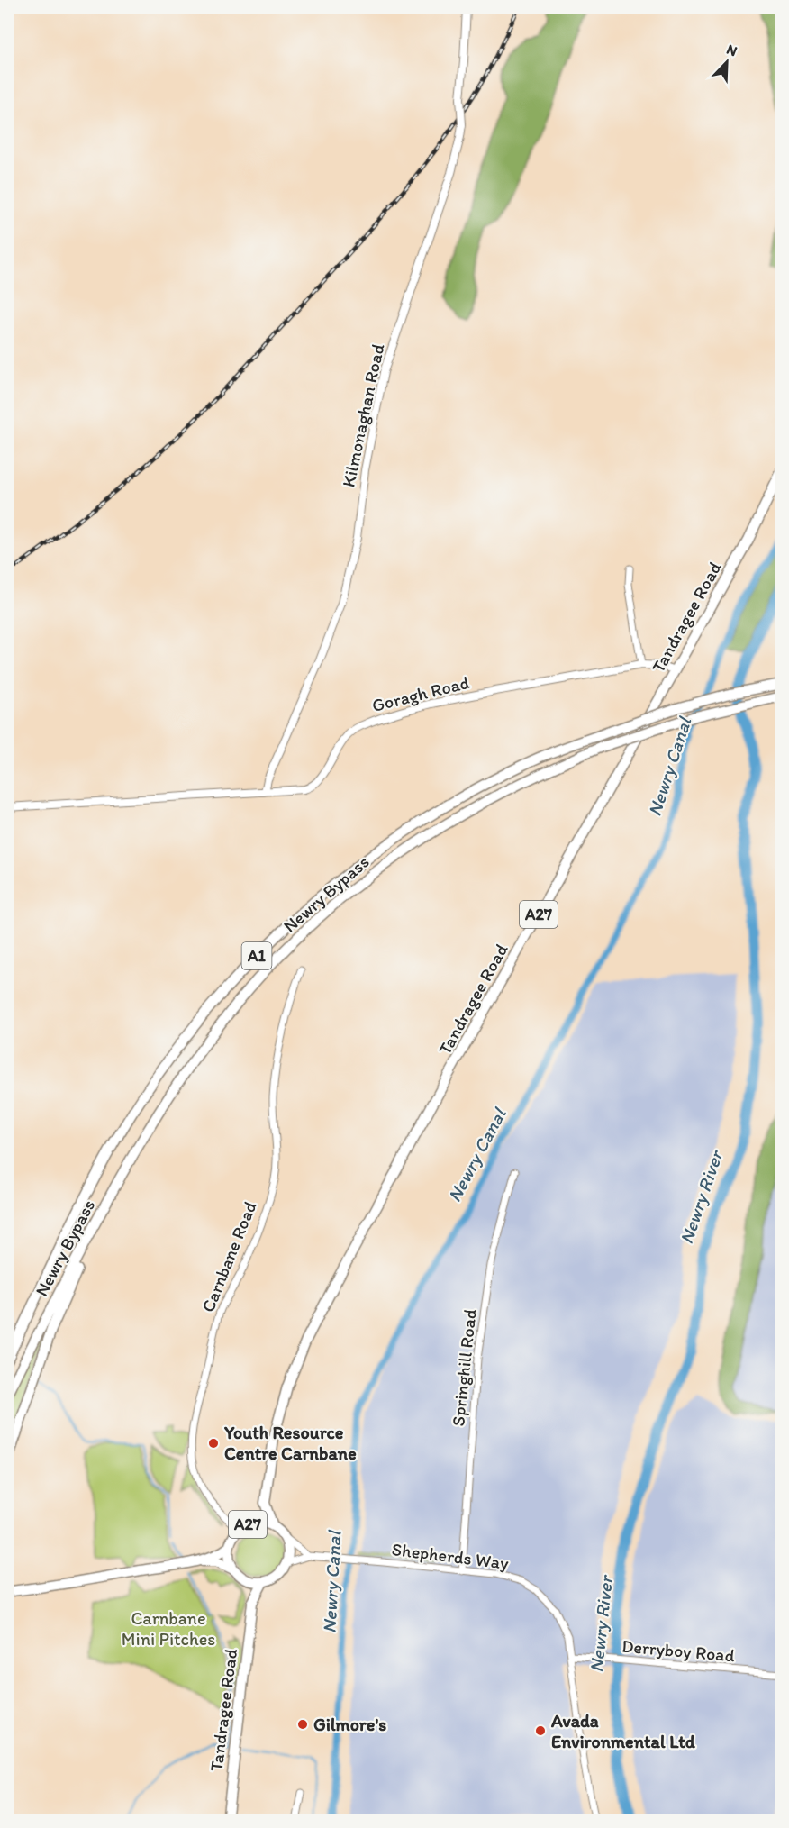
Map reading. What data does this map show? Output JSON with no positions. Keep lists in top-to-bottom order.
{
  "streets": {
    "highway": [
      "Tandragee Road",
      "Newry Bypass",
      "A27",
      "A1"
    ],
    "street": [
      "Kilmonaghan Road",
      "Goragh Road",
      "Carnbane Road",
      "Springhill Road",
      "Shepherds Way",
      "Derryboy Road"
    ]
  },
  "crossings": [
    ["Kilmonaghan Road", "Goragh Road"],
    ["Tandragee Road", "Goragh Road"],
    ["Tandragee Road", "A27"],
    ["Tandragee Road", "Carnbane Road"],
    ["Tandragee Road", "Shepherds Way"],
    ["A27", "Carnbane Road"],
    ["A27", "Shepherds Way"],
    ["Carnbane Road", "Shepherds Way"],
    ["Springhill Road", "Shepherds Way"],
    ["Shepherds Way", "Derryboy Road"]
  ],
  "water": ["Newry Canal", "Newry River"],
  "parks": ["Carnbane Mini Pitches"],
  "places": ["Youth Resource Centre Carnbane", "Gilmore's", "Avada Environmental Ltd"],
  "north": "top right"
}
